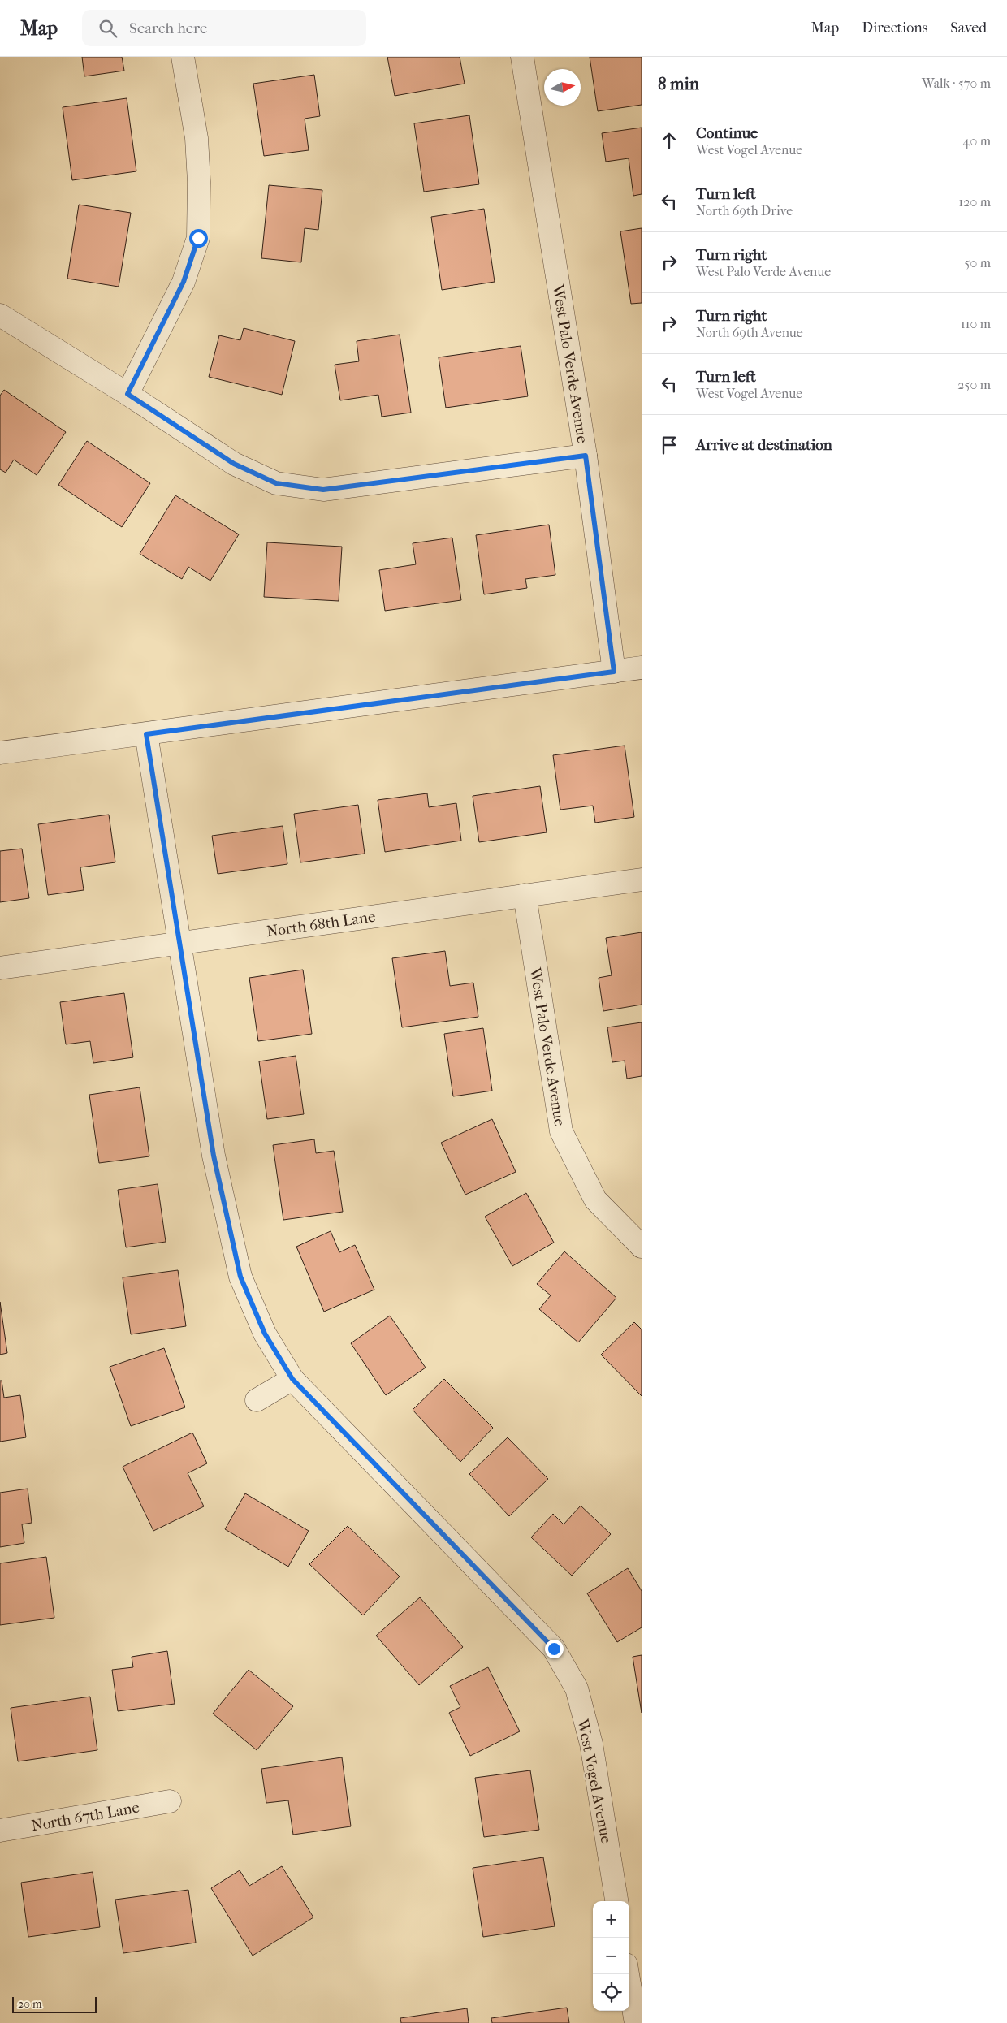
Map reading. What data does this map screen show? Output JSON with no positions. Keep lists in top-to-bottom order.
{
  "streets": {
    "street": [
      "West Palo Verde Avenue",
      "North 68th Lane",
      "West Vogel Avenue",
      "North 67th Lane"
    ]
  },
  "crossings": [
    ["West Palo Verde Avenue", "North 68th Lane"],
    ["North 68th Lane", "West Vogel Avenue"]
  ],
  "scale_bar": "20 m",
  "north": "right",
  "page": {
    "header": "Map",
    "search": "Search here",
    "nav": ["Map", "Directions", "Saved"],
    "heading": ["8 min", "Walk · 570 m"],
    "list": [
      ["Continue", "West Vogel Avenue", "40 m"],
      ["Turn left", "North 69th Drive", "120 m"],
      ["Turn right", "West Palo Verde Avenue", "50 m"],
      ["Turn right", "North 69th Avenue", "110 m"],
      ["Turn left", "West Vogel Avenue", "250 m"],
      "Arrive at destination"
    ],
    "map_buttons": ["+", "−"],
    "scale": "20 m"
  }
}
